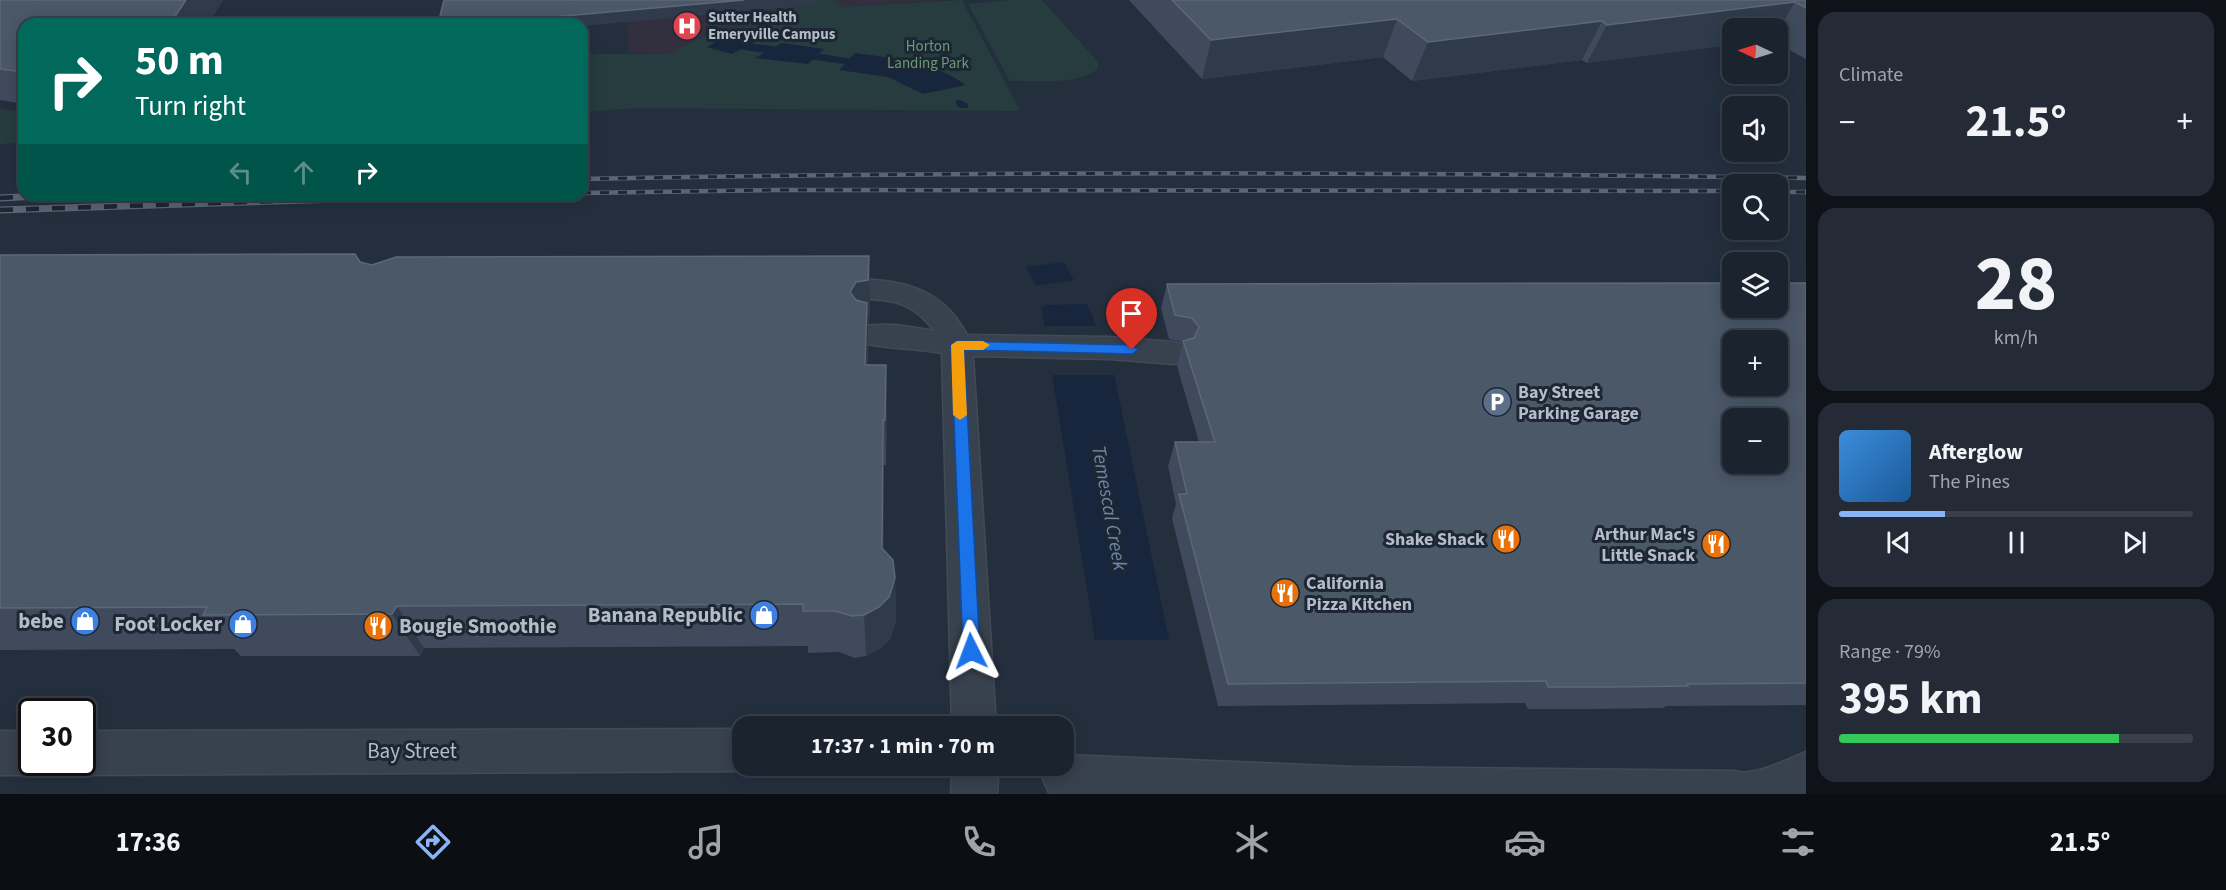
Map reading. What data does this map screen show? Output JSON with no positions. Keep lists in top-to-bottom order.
{
  "streets": {
    "street": ["Bay Street"]
  },
  "water": ["Temescal Creek"],
  "parks": ["Horton Landing Park"],
  "places": {
    "hospital": ["Sutter Health Emeryville Campus"],
    "parking": ["Bay Street Parking Garage"],
    "restaurant": [
      "Shake Shack",
      "Arthur Mac's Little Snack",
      "California Pizza Kitchen",
      "Bougie Smoothie"
    ],
    "shop": ["Banana Republic", "bebe", "Foot Locker"]
  },
  "north": "left",
  "page": {
    "tile": [
      "Climate",
      ["28", "km/h"],
      ["Range · 79%", "395 km"]
    ],
    "map_buttons": ["+", "−"],
    "turn": ["50 m", "Turn right"],
    "heat": ["−", "21.5°", "+"],
    "song": ["Afterglow", "The Pines"],
    "limit": "30",
    "trip": "17:37 · 1 min · 70 m",
    "tabs": ["17:36", "21.5°"]
  }
}
